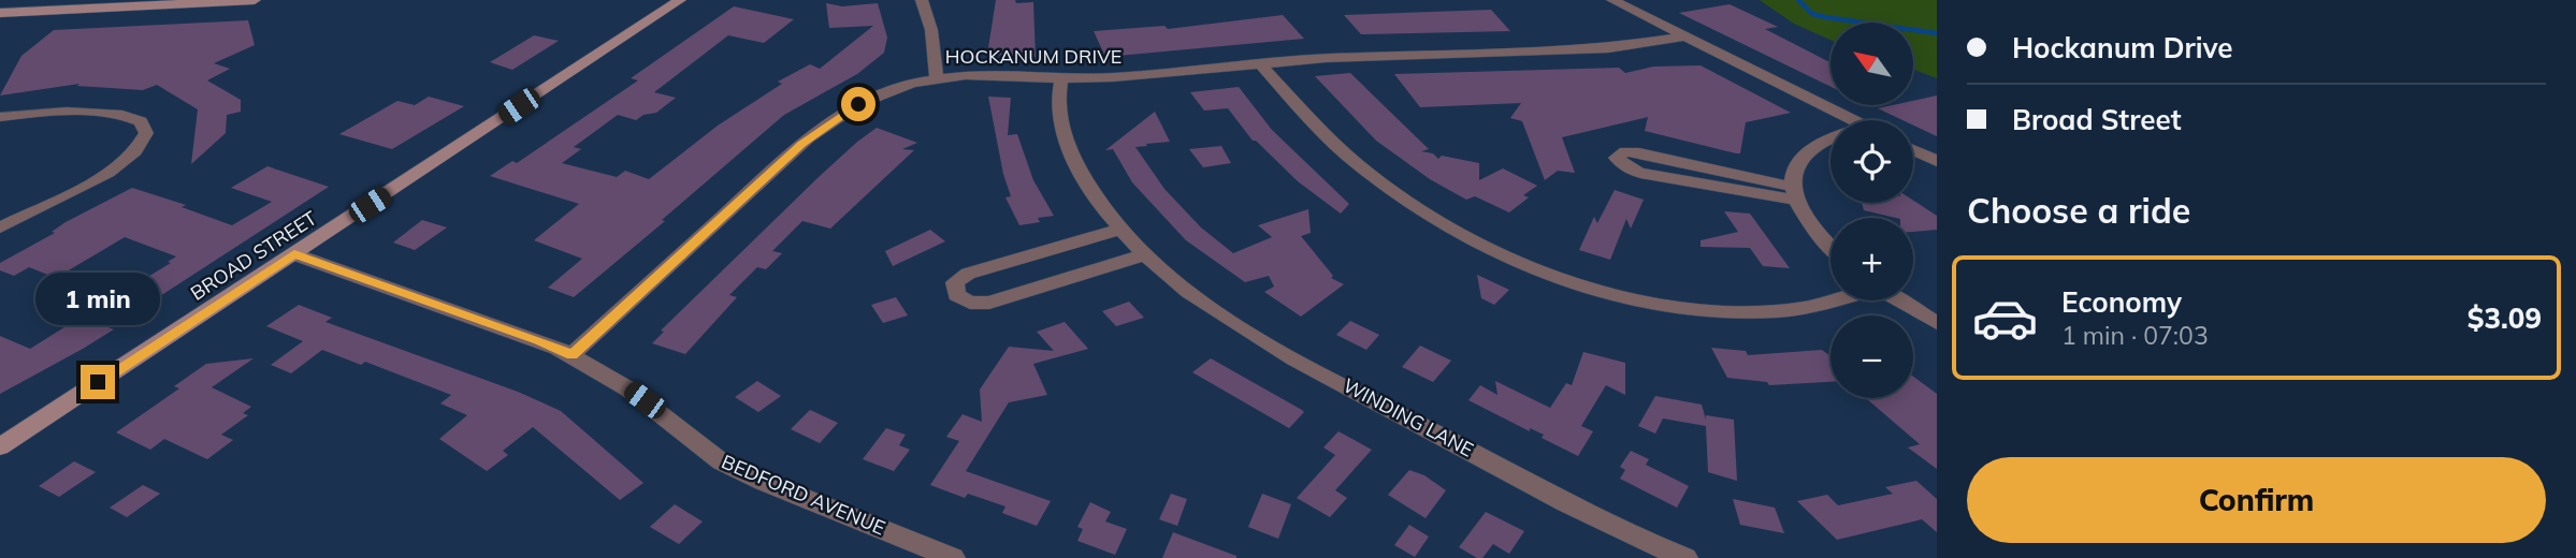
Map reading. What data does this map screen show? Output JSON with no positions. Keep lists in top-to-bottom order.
{
  "streets": {
    "street": [
      "HOCKANUM DRIVE",
      "BROAD STREET",
      "WINDING LANE",
      "BEDFORD AVENUE"
    ]
  },
  "crossings": [
    ["HOCKANUM DRIVE", "WINDING LANE"],
    ["HOCKANUM DRIVE", "BEDFORD AVENUE"],
    ["BROAD STREET", "BEDFORD AVENUE"]
  ],
  "north": "top left",
  "page": {
    "banner": ["Hockanum Drive", "Broad Street"],
    "map_buttons": ["+", "−"],
    "heading": "Choose a ride",
    "list": [
      {
        "name": "Economy",
        "note": "1 min · 07:03",
        "value": "$3.09"
      }
    ],
    "bubble": "1 min",
    "buttons": "Confirm"
  }
}
